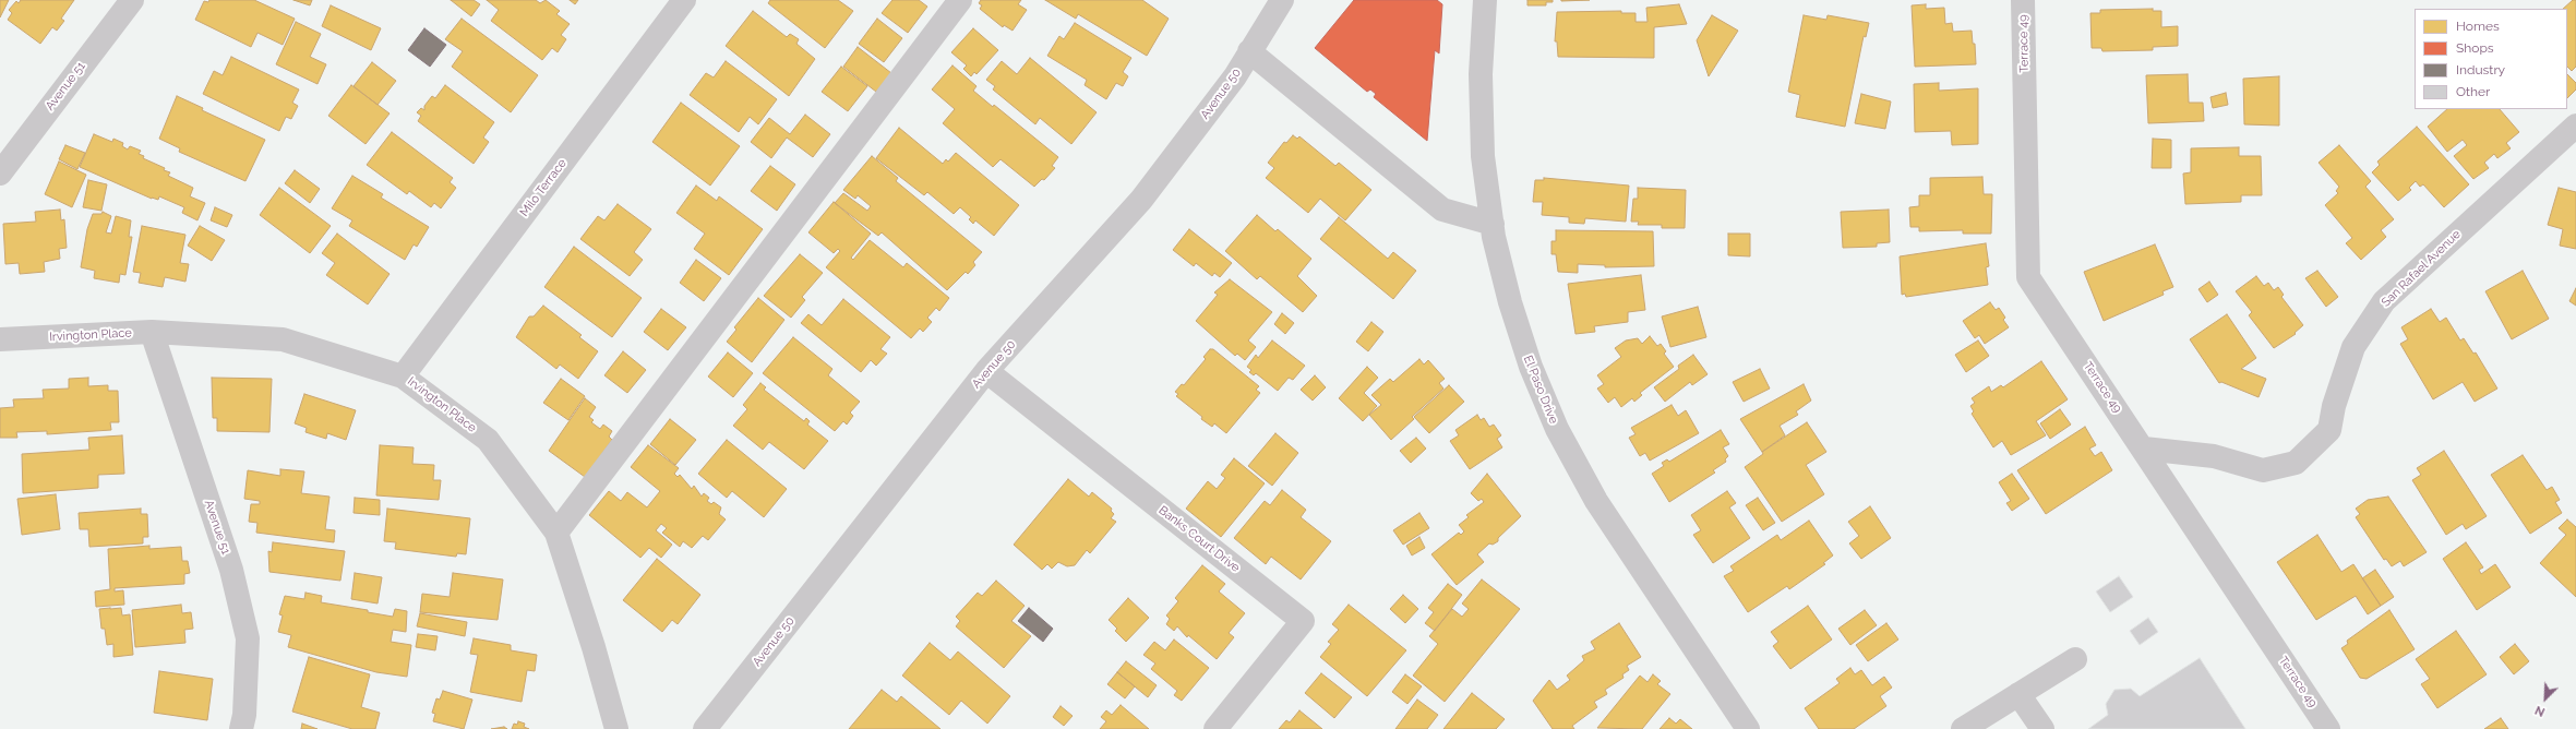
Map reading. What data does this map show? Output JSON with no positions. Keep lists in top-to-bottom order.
{
  "streets": {
    "street": [
      "Terrace 49",
      "Avenue 51",
      "Avenue 50",
      "Milo Terrace",
      "San Rafael Avenue",
      "Irvington Place",
      "El Paso Drive",
      "Banks Court Drive"
    ]
  },
  "crossings": [
    ["Terrace 49", "San Rafael Avenue"],
    ["Avenue 51", "Irvington Place"],
    ["Avenue 50", "Banks Court Drive"],
    ["Milo Terrace", "Irvington Place"]
  ],
  "legend": [
    "Homes",
    "Shops",
    "Industry",
    "Other"
  ],
  "north": "bottom left"
}
